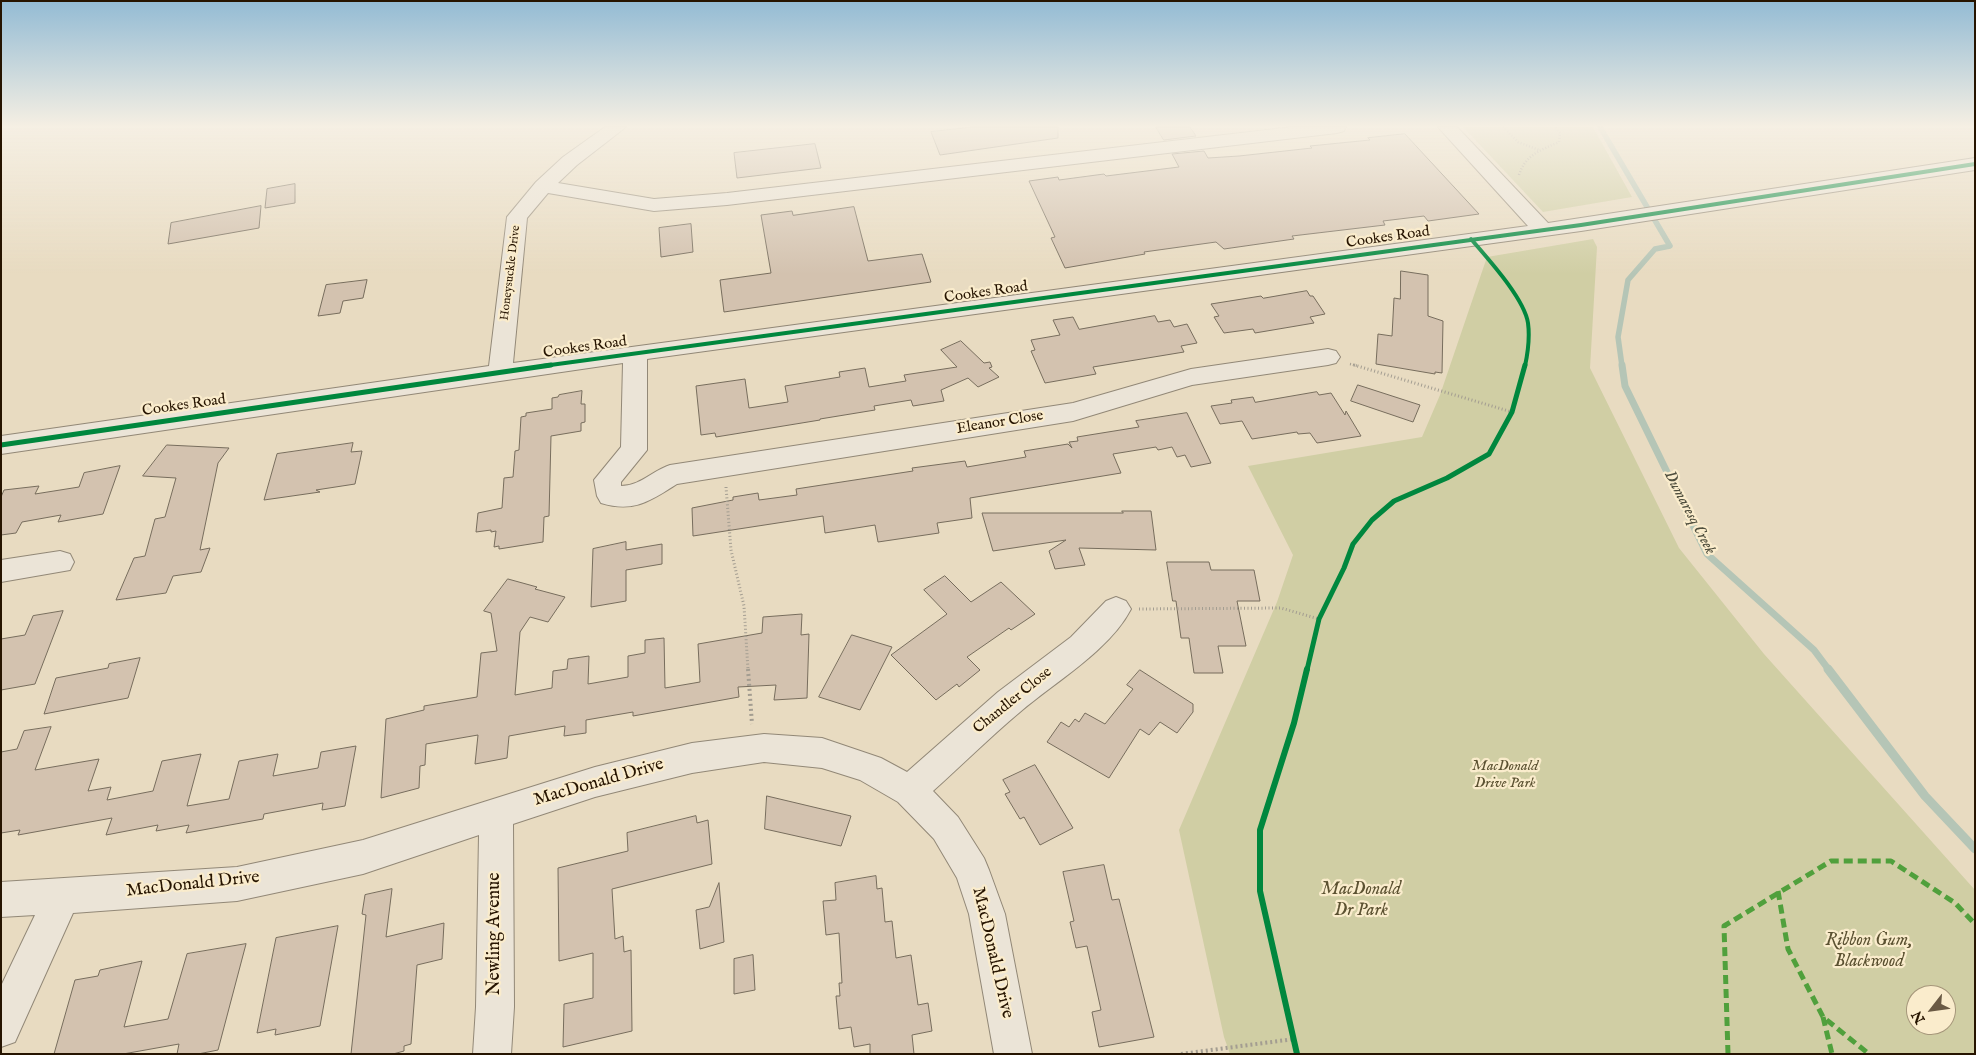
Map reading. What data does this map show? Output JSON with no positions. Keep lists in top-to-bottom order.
{
  "streets": {
    "street": [
      "Cookes Road",
      "Honeysuckle Drive",
      "Eleanor Close",
      "Chandler Close",
      "MacDonald Drive",
      "Newling Avenue"
    ]
  },
  "crossings": [
    ["Cookes Road", "Honeysuckle Drive"],
    ["Chandler Close", "MacDonald Drive"],
    ["MacDonald Drive", "Newling Avenue"]
  ],
  "water": ["Dumaresq Creek"],
  "parks": ["MacDonald Drive Park", "MacDonald Dr Park", "Ribbon Gum, Blackwood"],
  "north": "bottom left"
}
